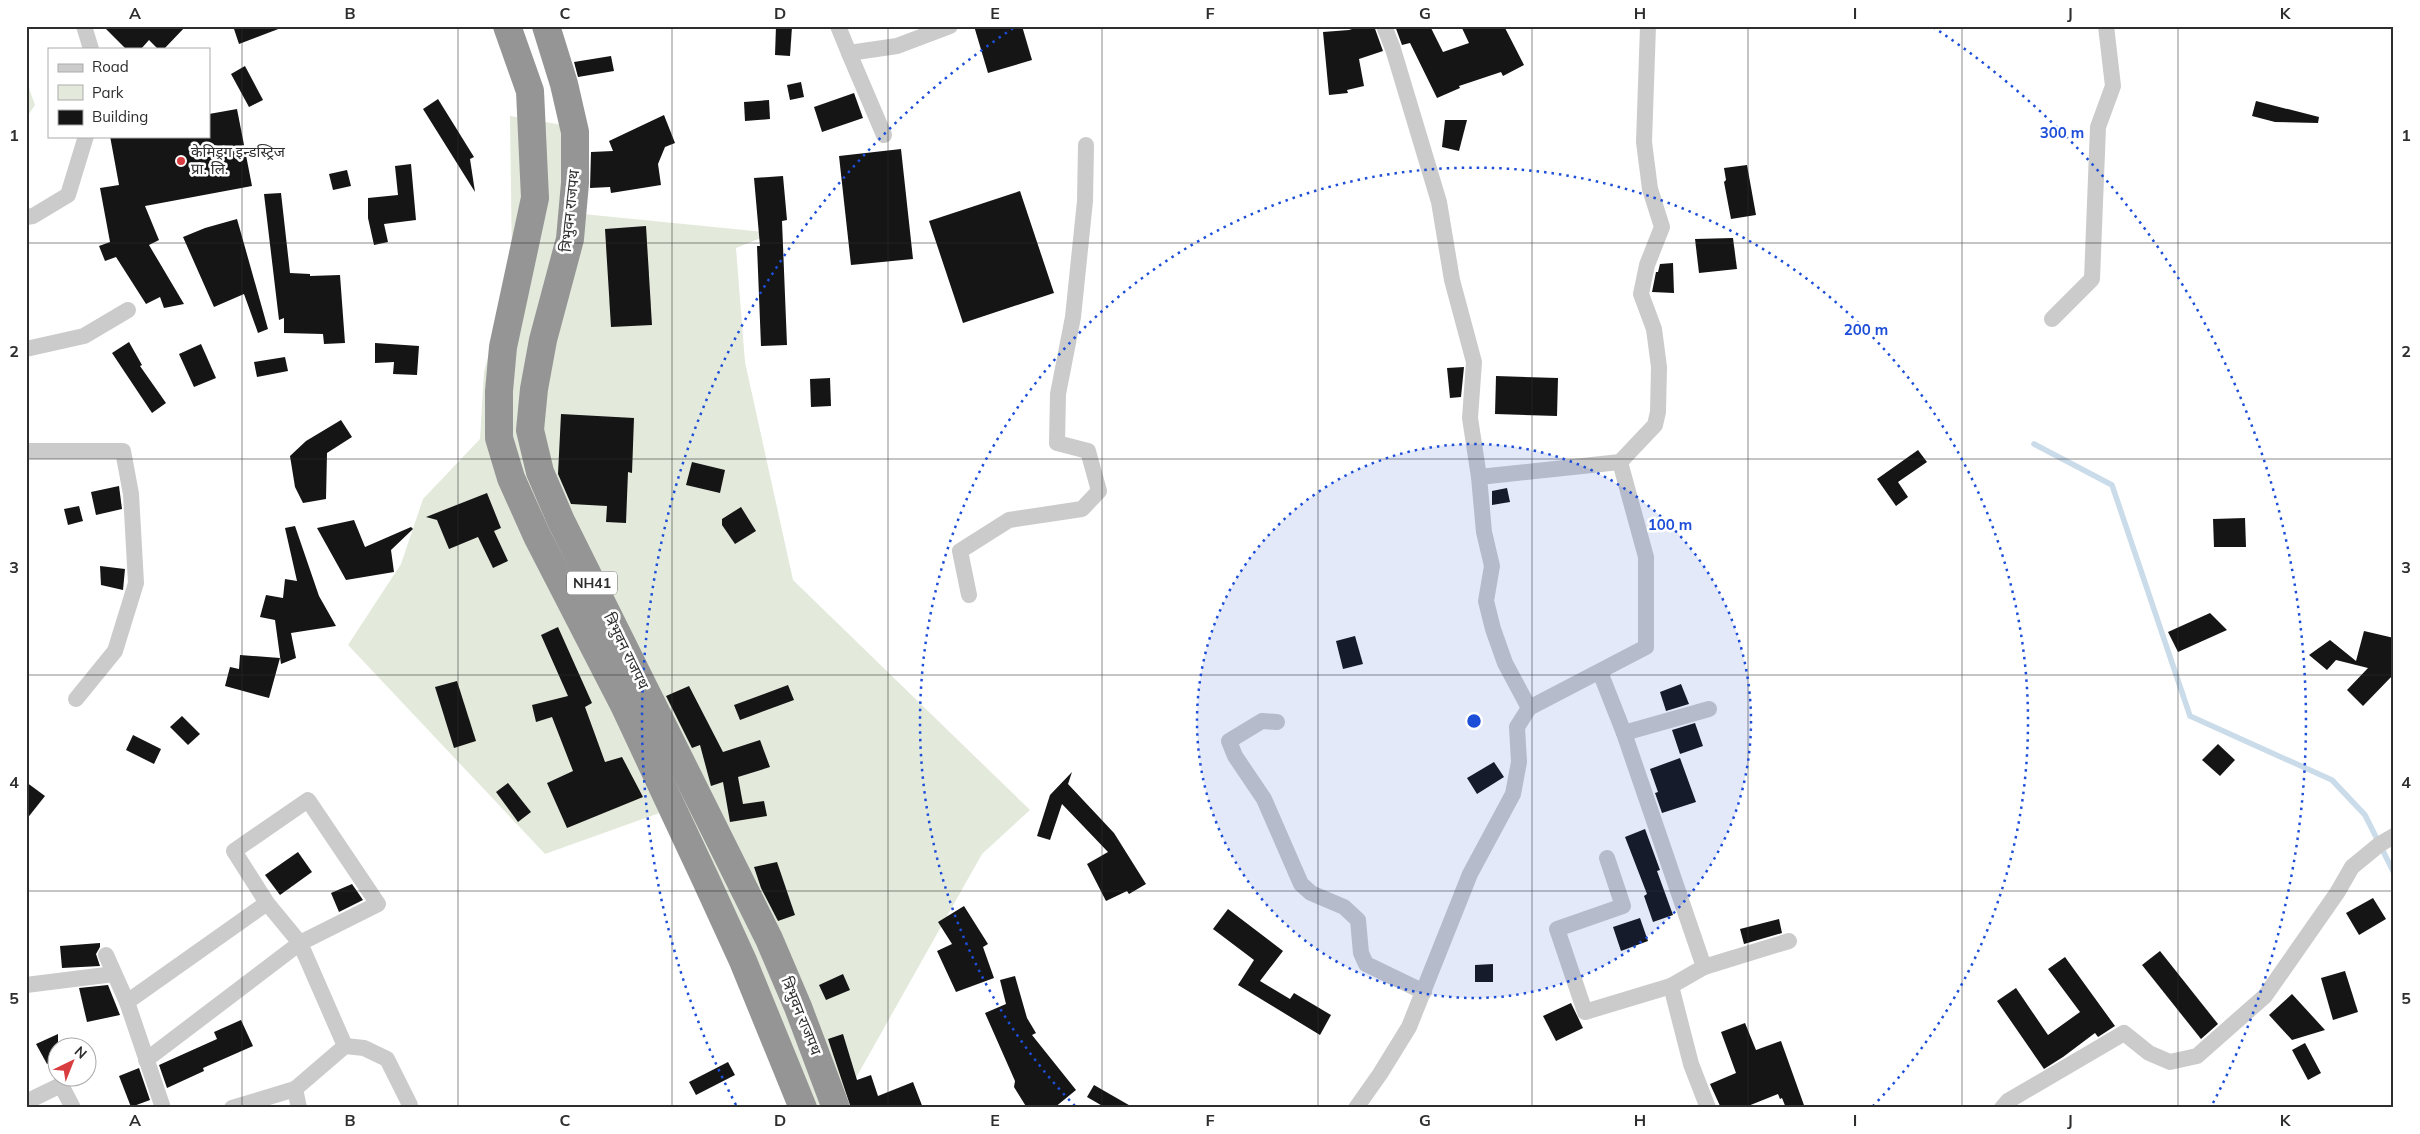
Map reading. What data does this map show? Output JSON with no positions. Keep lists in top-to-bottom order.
{
  "streets": {
    "highway": ["त्रिभुवन राजपथ", "NH41"]
  },
  "places": ["केमिड्रग इन्डस्ट्रिज प्रा. लि."],
  "legend": ["Road", "Park", "Building"],
  "north": "top right",
  "grid": {
    "columns": [
      "A",
      "B",
      "C",
      "D",
      "E",
      "F",
      "G",
      "H",
      "I",
      "J",
      "K"
    ],
    "rows": [
      "1",
      "2",
      "3",
      "4",
      "5"
    ]
  },
  "rings": ["300 m", "200 m", "100 m"]
}
